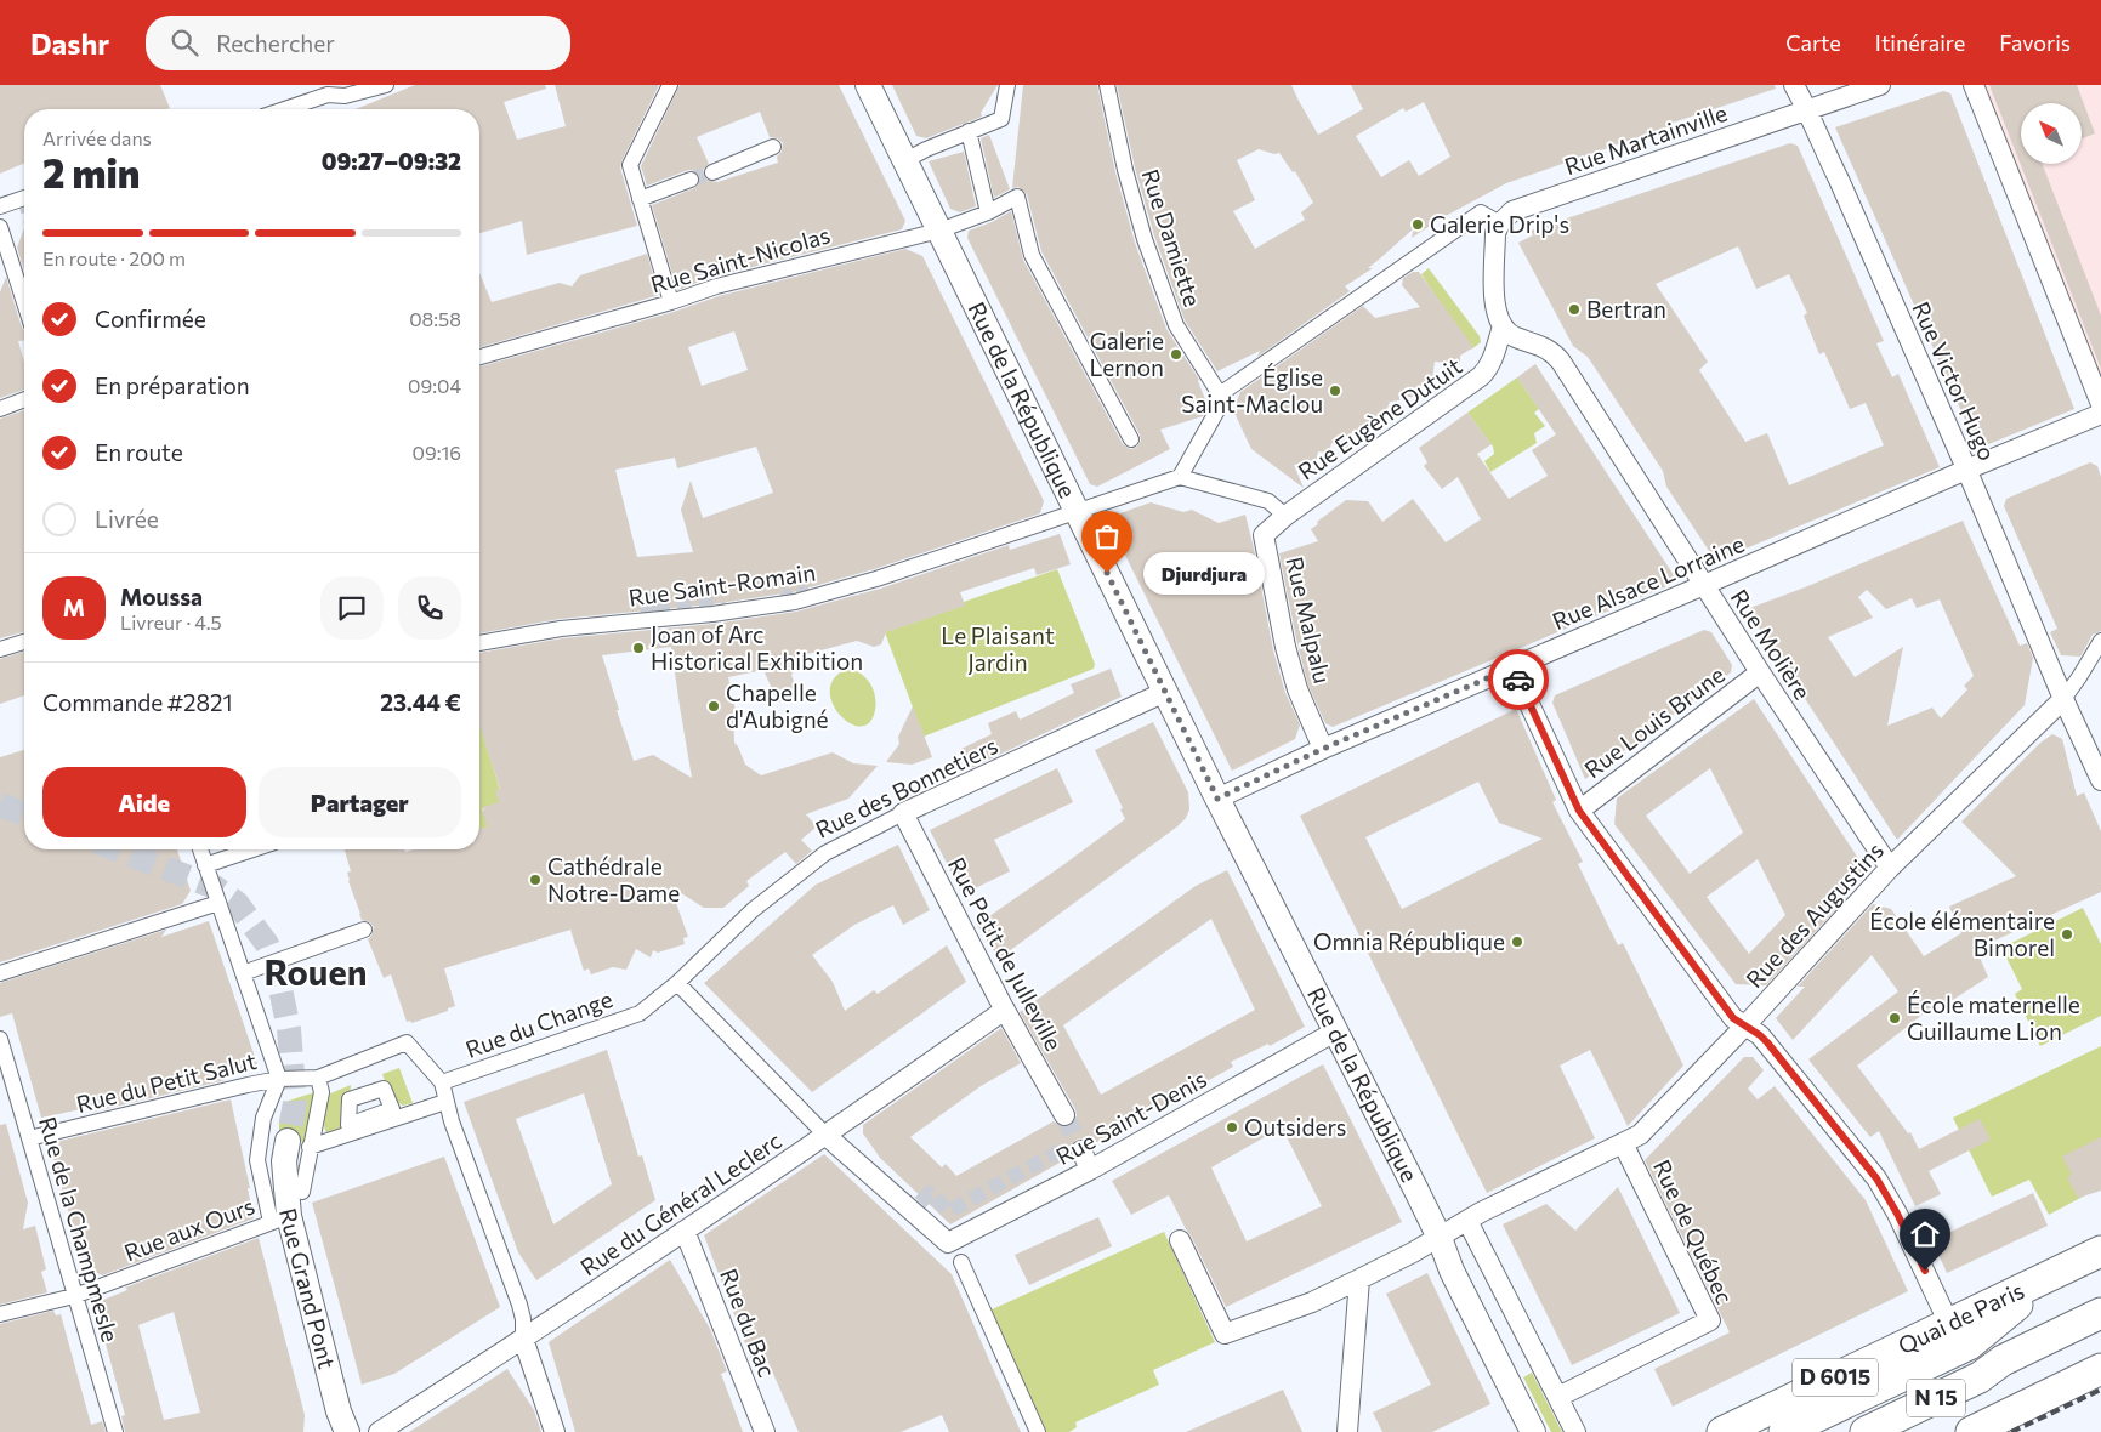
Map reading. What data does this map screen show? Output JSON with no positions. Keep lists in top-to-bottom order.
{
  "streets": {
    "main road": ["Quai de Paris", "D 6015", "N 15"],
    "street": [
      "Rue Martainville",
      "Rue Damiette",
      "Rue Saint-Nicolas",
      "Rue Victor Hugo",
      "Rue de la République",
      "Rue Eugène Dutuit",
      "Rue Alsace Lorraine",
      "Rue Saint-Romain",
      "Rue Malpalu",
      "Rue Molière",
      "Rue Louis Brune",
      "Rue des Bonnetiers",
      "Rue des Augustins",
      "Rue Petit de Julleville",
      "Rue du Change",
      "Rue du Petit Salut",
      "Rue Saint-Denis",
      "Rue du Général Leclerc",
      "Rue de la Champmesle",
      "Rue aux Ours",
      "Rue de Québec",
      "Rue Grand Pont",
      "Rue du Bac"
    ]
  },
  "crossings": [
    ["Rue Martainville", "Rue Victor Hugo"],
    ["Rue Saint-Nicolas", "Rue de la République"],
    ["Rue Victor Hugo", "Rue Alsace Lorraine"],
    ["Rue Victor Hugo", "Rue des Augustins"],
    ["Rue de la République", "Rue Alsace Lorraine"],
    ["Rue de la République", "Rue Saint-Romain"],
    ["Rue de la République", "Rue des Bonnetiers"],
    ["Rue de la République", "Rue des Augustins"],
    ["Rue de la République", "Rue Saint-Denis"],
    ["Rue Eugène Dutuit", "Rue Malpalu"],
    ["Rue Eugène Dutuit", "Rue Molière"],
    ["Rue Alsace Lorraine", "Rue Malpalu"],
    ["Rue Alsace Lorraine", "Rue Molière"],
    ["Rue Molière", "Rue Louis Brune"],
    ["Rue Molière", "Rue des Augustins"],
    ["Rue des Bonnetiers", "Rue Petit de Julleville"],
    ["Rue des Bonnetiers", "Rue du Change"],
    ["Rue des Augustins", "Rue de Québec"],
    ["Rue Petit de Julleville", "Rue du Général Leclerc"],
    ["Rue du Change", "Rue du Petit Salut"],
    ["Rue du Petit Salut", "Rue de la Champmesle"],
    ["Rue du Petit Salut", "Rue Grand Pont"],
    ["Rue Saint-Denis", "Rue du Général Leclerc"],
    ["Rue du Général Leclerc", "Rue du Bac"],
    ["Rue de la Champmesle", "Rue aux Ours"],
    ["Rue aux Ours", "Rue Grand Pont"],
    ["Quai de Paris", "D 6015"],
    ["D 6015", "N 15"]
  ],
  "districts": ["Rouen"],
  "parks": ["Le Plaisant Jardin"],
  "places": [
    "Galerie Drip's",
    "Bertran",
    "Galerie Lernon",
    "Église Saint-Maclou",
    "Djurdjura",
    "Joan of Arc Historical Exhibition",
    "Chapelle d'Aubigné",
    "Cathédrale Notre-Dame",
    "École élémentaire Bimorel",
    "Omnia République",
    "École maternelle Guillaume Lion",
    "Outsiders"
  ],
  "north": "top left",
  "page": {
    "header": "Dashr",
    "search": "Rechercher",
    "nav": ["Carte", "Itinéraire", "Favoris"],
    "heading": ["2 min", "Arrivée dans", "09:27–09:32"],
    "panel": [
      "Moussa",
      "Livreur · 4.5",
      "Commande #2821",
      "23.44 €"
    ],
    "bar": "En route · 200 m",
    "list": [
      ["Confirmée", "08:58"],
      ["En préparation", "09:04"],
      ["En route", "09:16"],
      "Livrée"
    ],
    "bubble": "Djurdjura",
    "round": "M",
    "buttons": ["Aide", "Partager"]
  }
}
